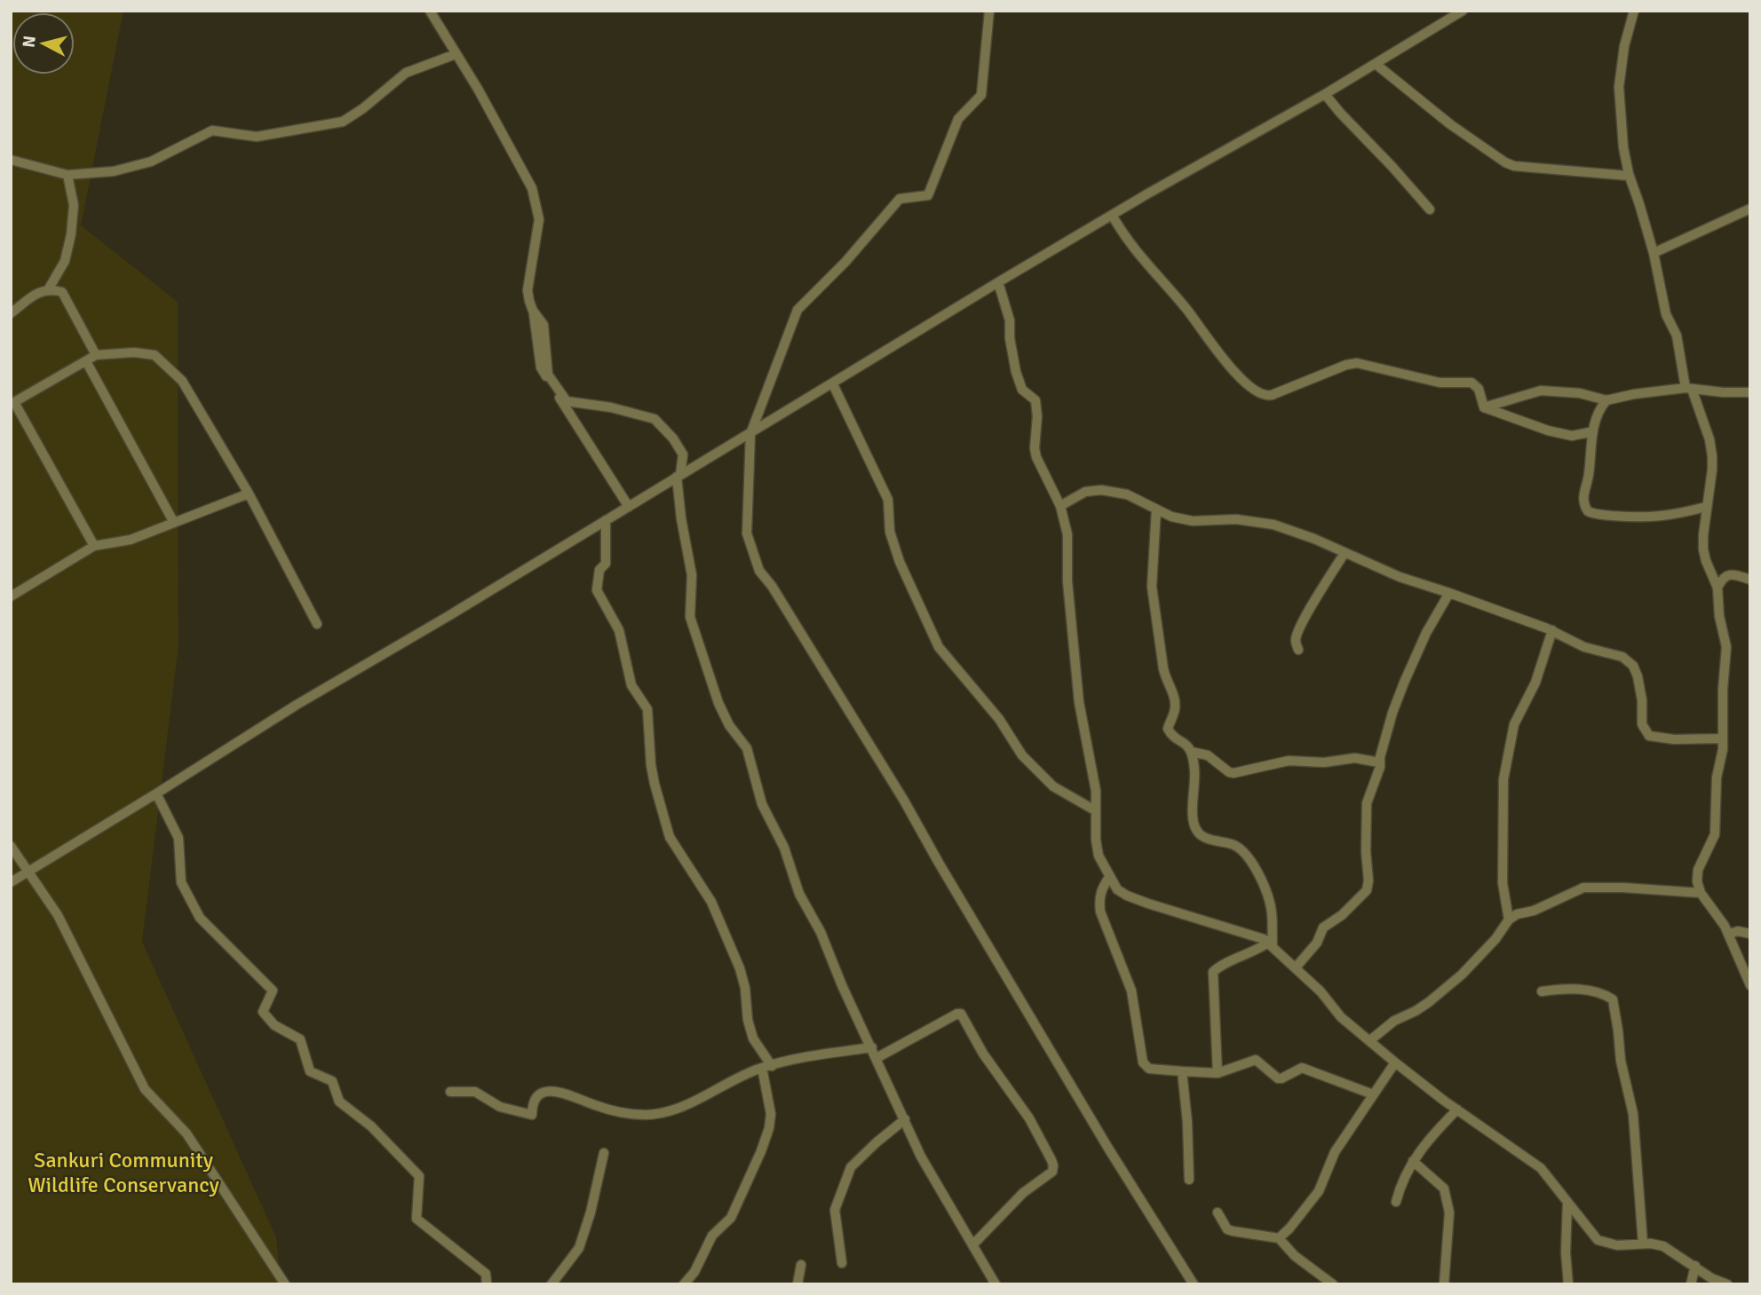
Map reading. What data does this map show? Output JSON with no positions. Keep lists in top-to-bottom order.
{
  "parks": ["Sankuri Community Wildlife Conservancy"],
  "north": "left"
}
